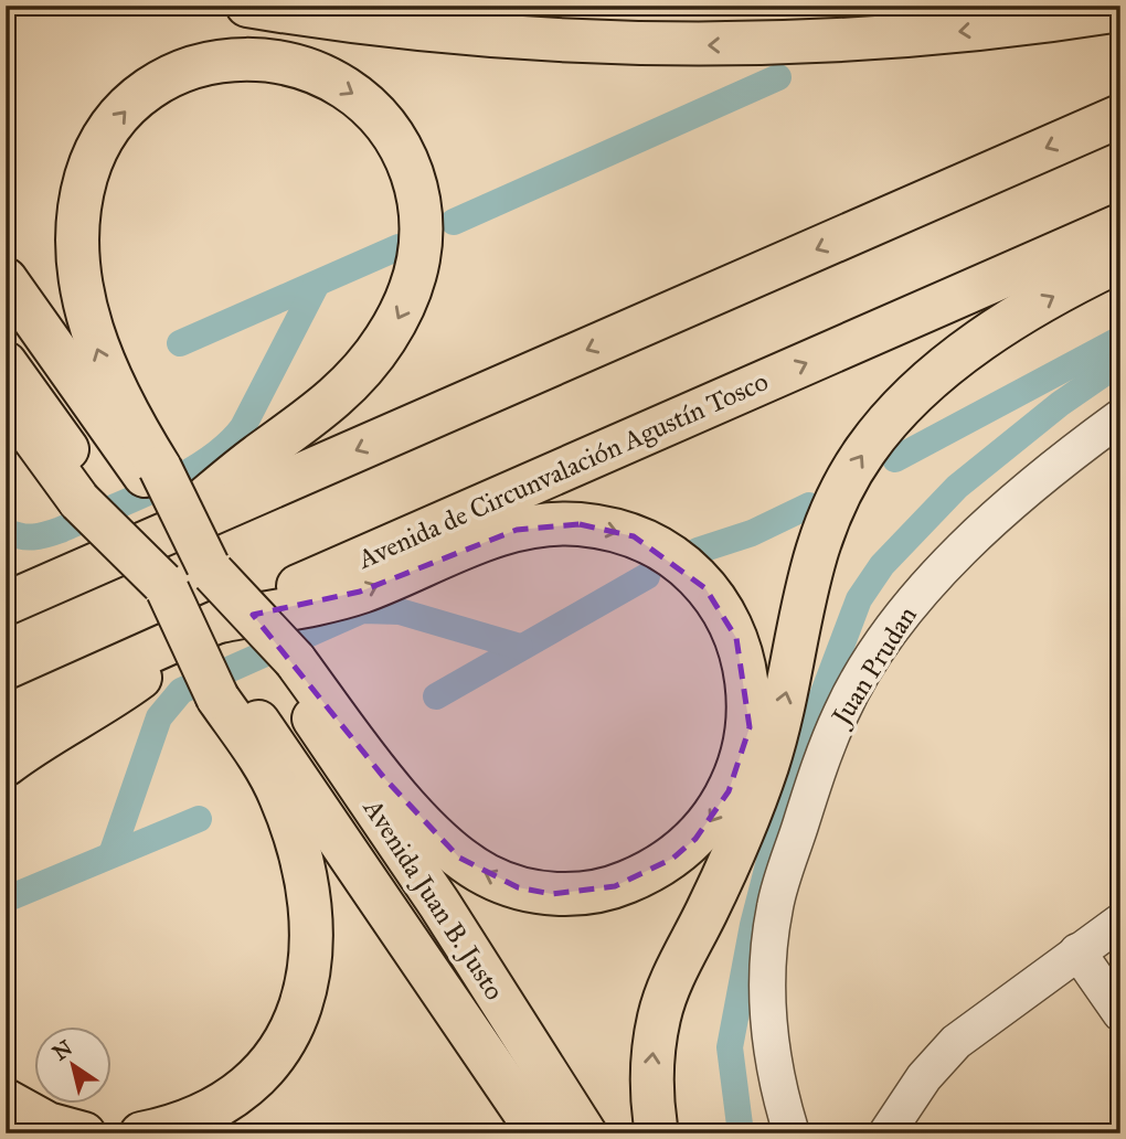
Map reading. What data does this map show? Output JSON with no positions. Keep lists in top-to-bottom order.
{
  "streets": {
    "main road": ["Avenida de Circunvalación Agustín Tosco", "Avenida Juan B. Justo"],
    "street": ["Juan Prudan"]
  },
  "north": "top left"
}
